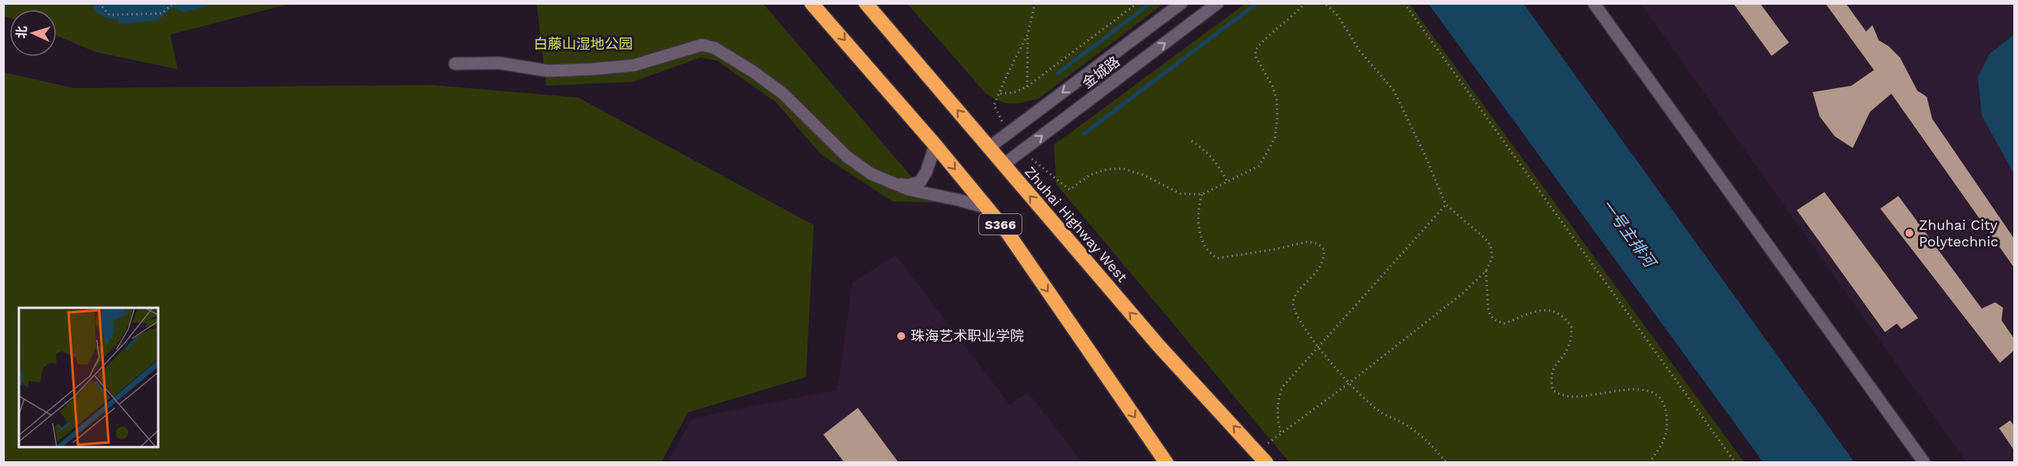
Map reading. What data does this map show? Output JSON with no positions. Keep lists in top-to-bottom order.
{
  "streets": {
    "highway": ["S366", "Zhuhai Highway West"],
    "street": ["金城路"]
  },
  "crossings": [
    ["金城路", "Zhuhai Highway West"]
  ],
  "water": ["一号主排河"],
  "parks": ["白藤山湿地公园"],
  "places": ["Zhuhai City Polytechnic", "珠海艺术职业学院"],
  "north": "left"
}
